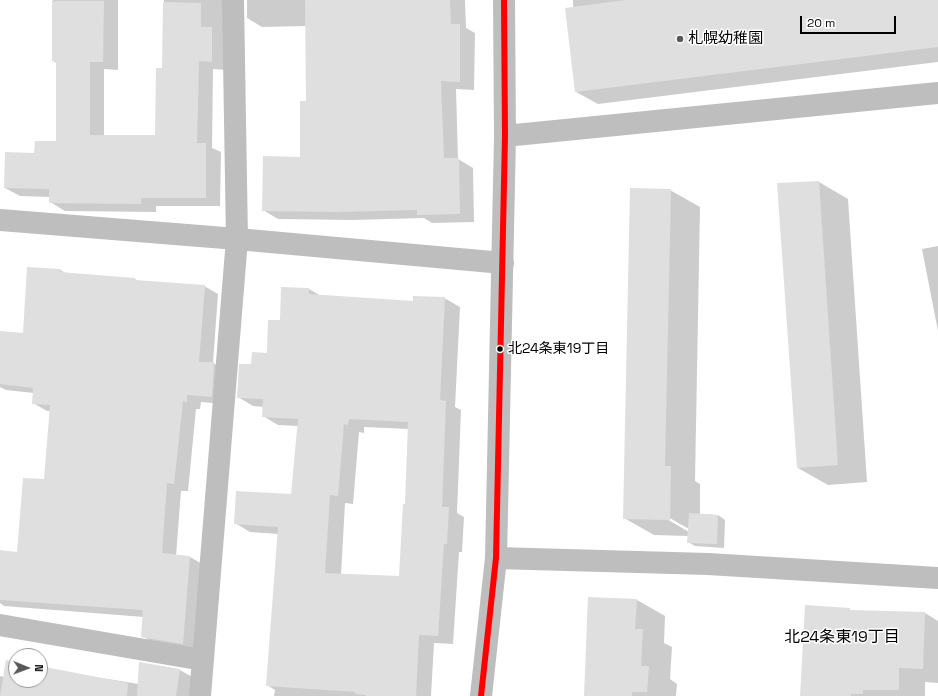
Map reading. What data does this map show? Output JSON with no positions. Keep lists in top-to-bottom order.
{
  "districts": ["北24条東19丁目"],
  "places": ["札幌幼稚園", "北24条東19丁目"],
  "scale_bar": "20 m",
  "north": "right"
}
